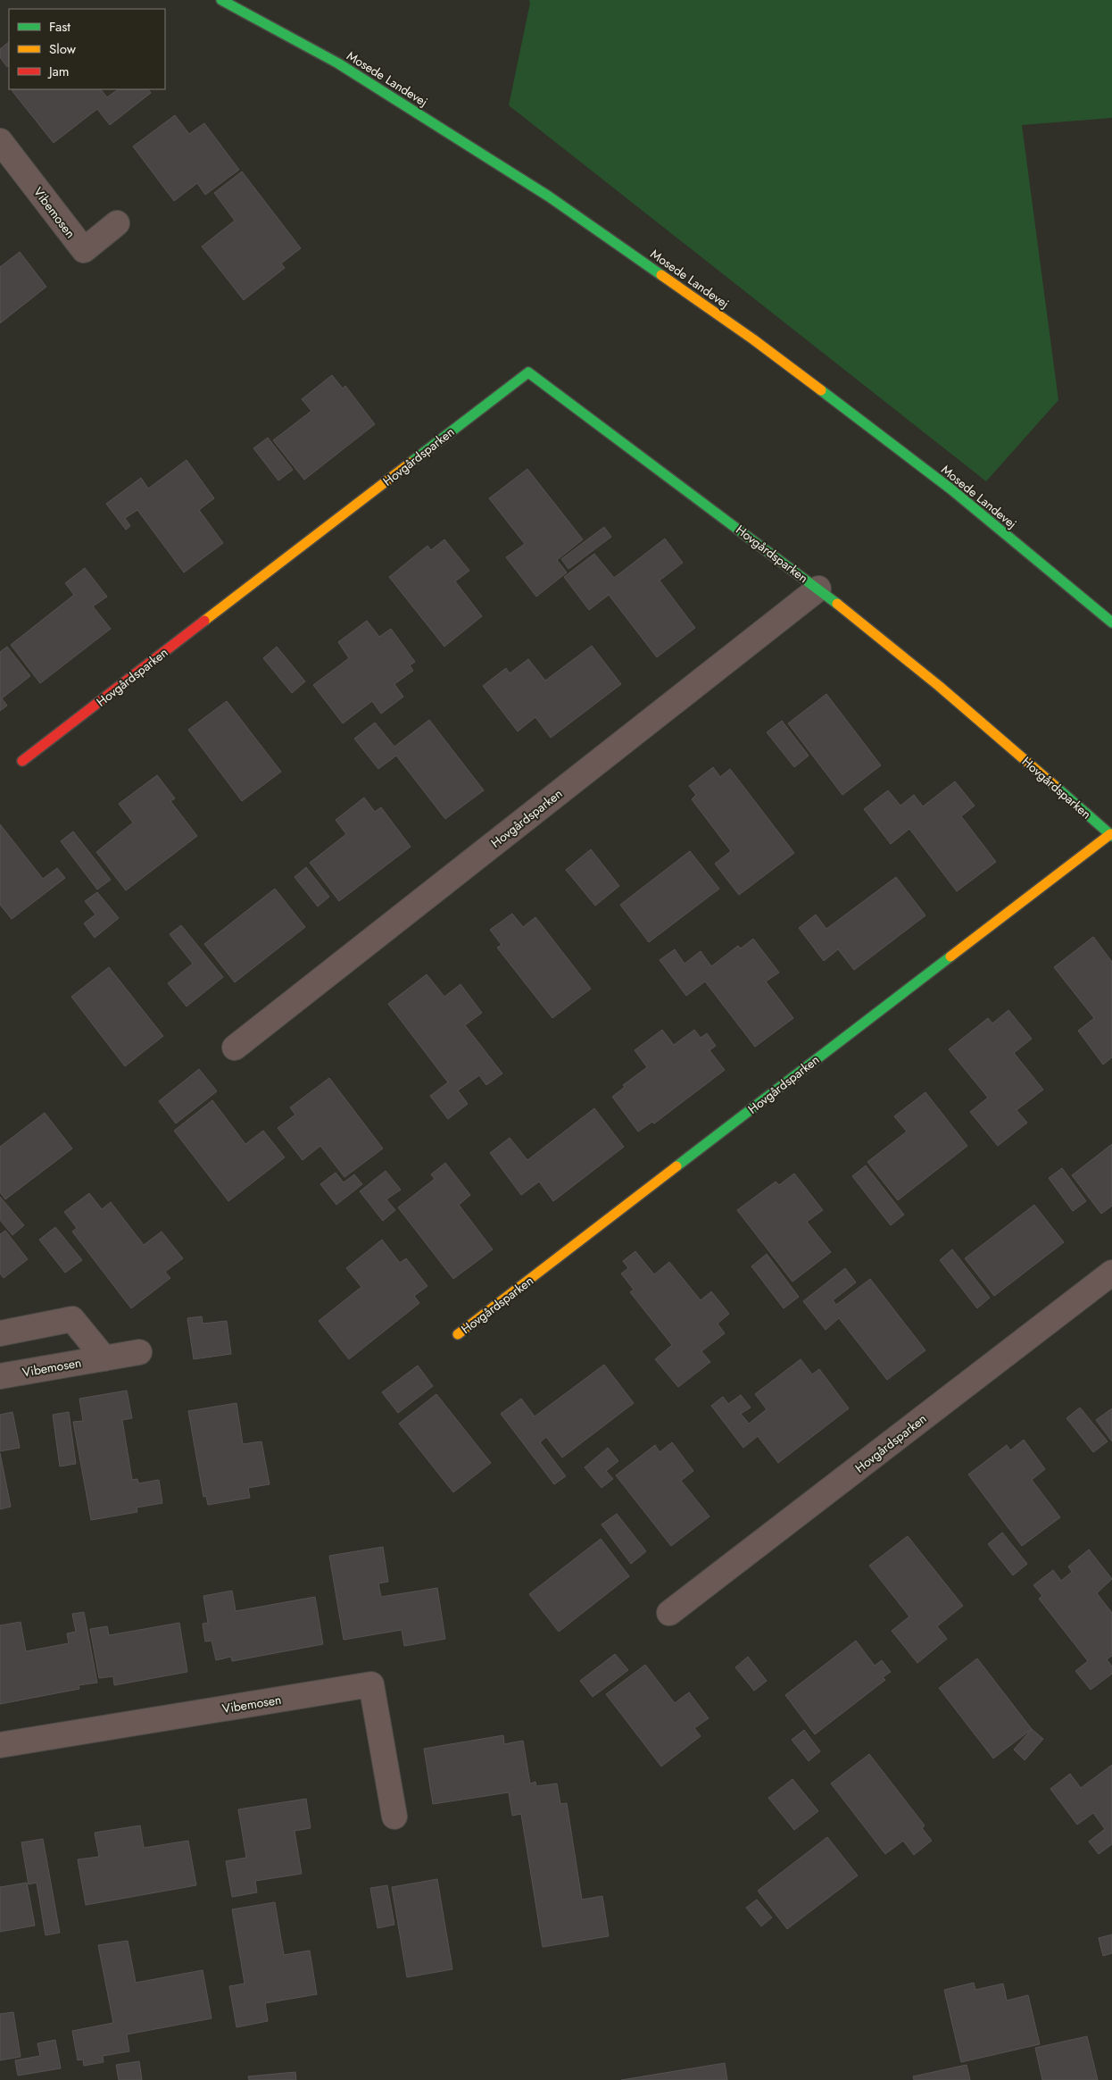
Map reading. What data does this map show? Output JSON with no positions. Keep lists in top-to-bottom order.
{
  "streets": {
    "street": ["Mosede Landevej", "Vibemosen", "Hovgårdsparken"]
  },
  "legend": ["Fast", "Slow", "Jam"]
}
